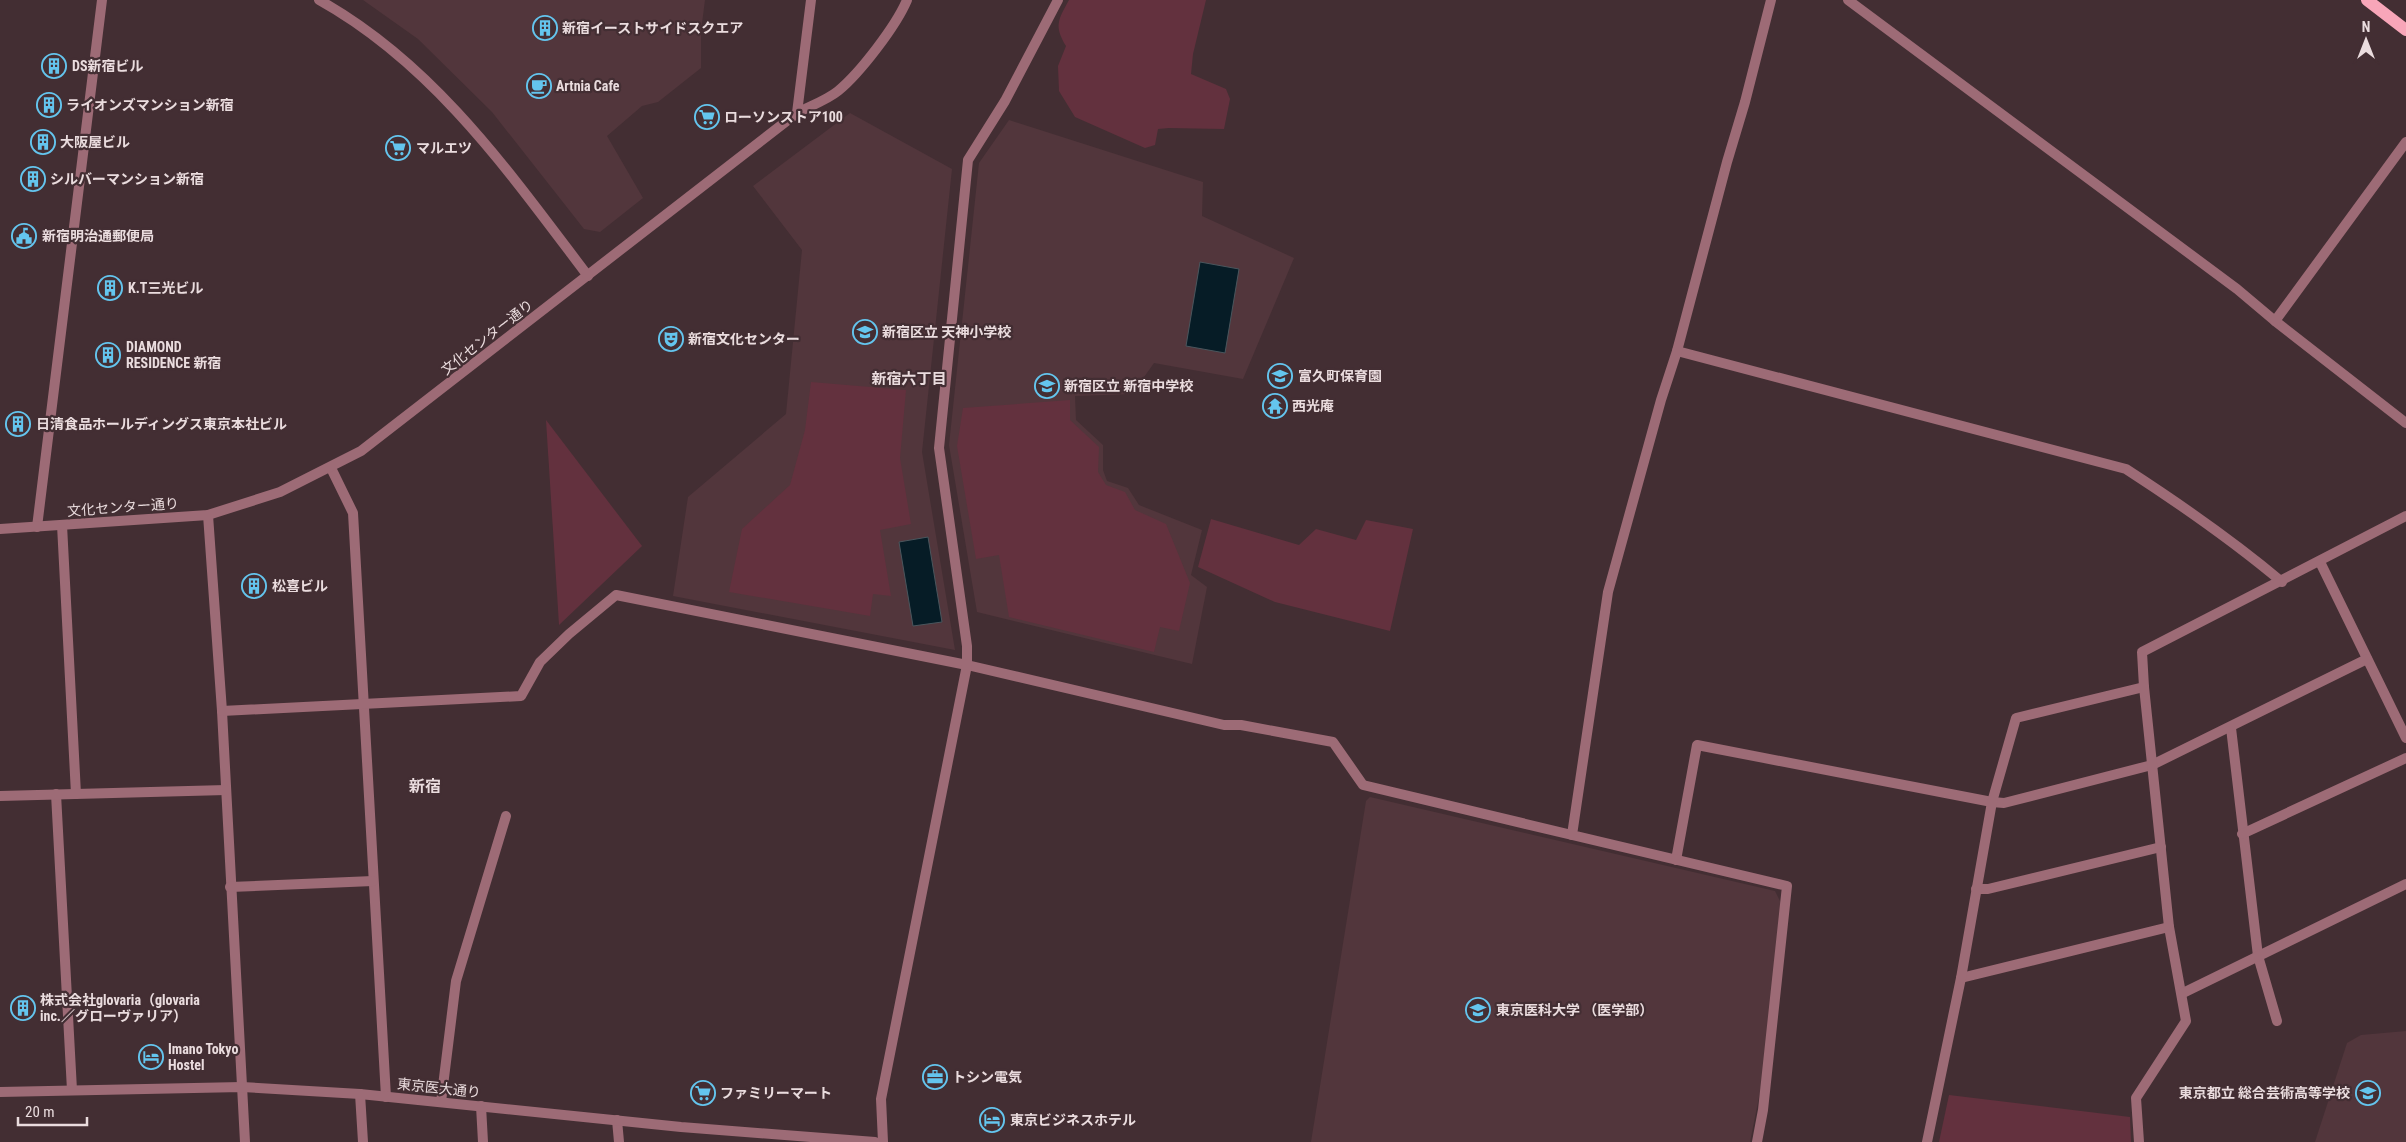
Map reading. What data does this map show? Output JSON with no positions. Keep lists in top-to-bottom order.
{
  "streets": {
    "street": ["文化センター通り", "東京医大通り"]
  },
  "districts": ["新宿六丁目", "新宿"],
  "places": {
    "building": [
      "新宿イーストサイドスクエア",
      "DS新宿ビル",
      "ライオンズマンション新宿",
      "大阪屋ビル",
      "シルバーマンション新宿",
      "K.T三光ビル",
      "DIAMOND RESIDENCE 新宿",
      "日清食品ホールディングス東京本社ビル",
      "松喜ビル",
      "株式会社glovaria（glovaria inc.／グローヴァリア）"
    ],
    "cafe": ["Artnia Cafe"],
    "supermarket": ["ローソンストア100", "マルエツ", "ファミリーマート"],
    "public building": ["新宿明治通郵便局"],
    "school or university": [
      "新宿区立 天神小学校",
      "富久町保育園",
      "新宿区立 新宿中学校",
      "東京医科大学 （医学部）",
      "東京都立 総合芸術高等学校"
    ],
    "theatre": ["新宿文化センター"],
    "temple": ["西光庵"],
    "hotel": ["Imano Tokyo Hostel", "東京ビジネスホテル"],
    "office": ["トシン電気"]
  },
  "scale_bar": "20 m",
  "north": "top"
}
